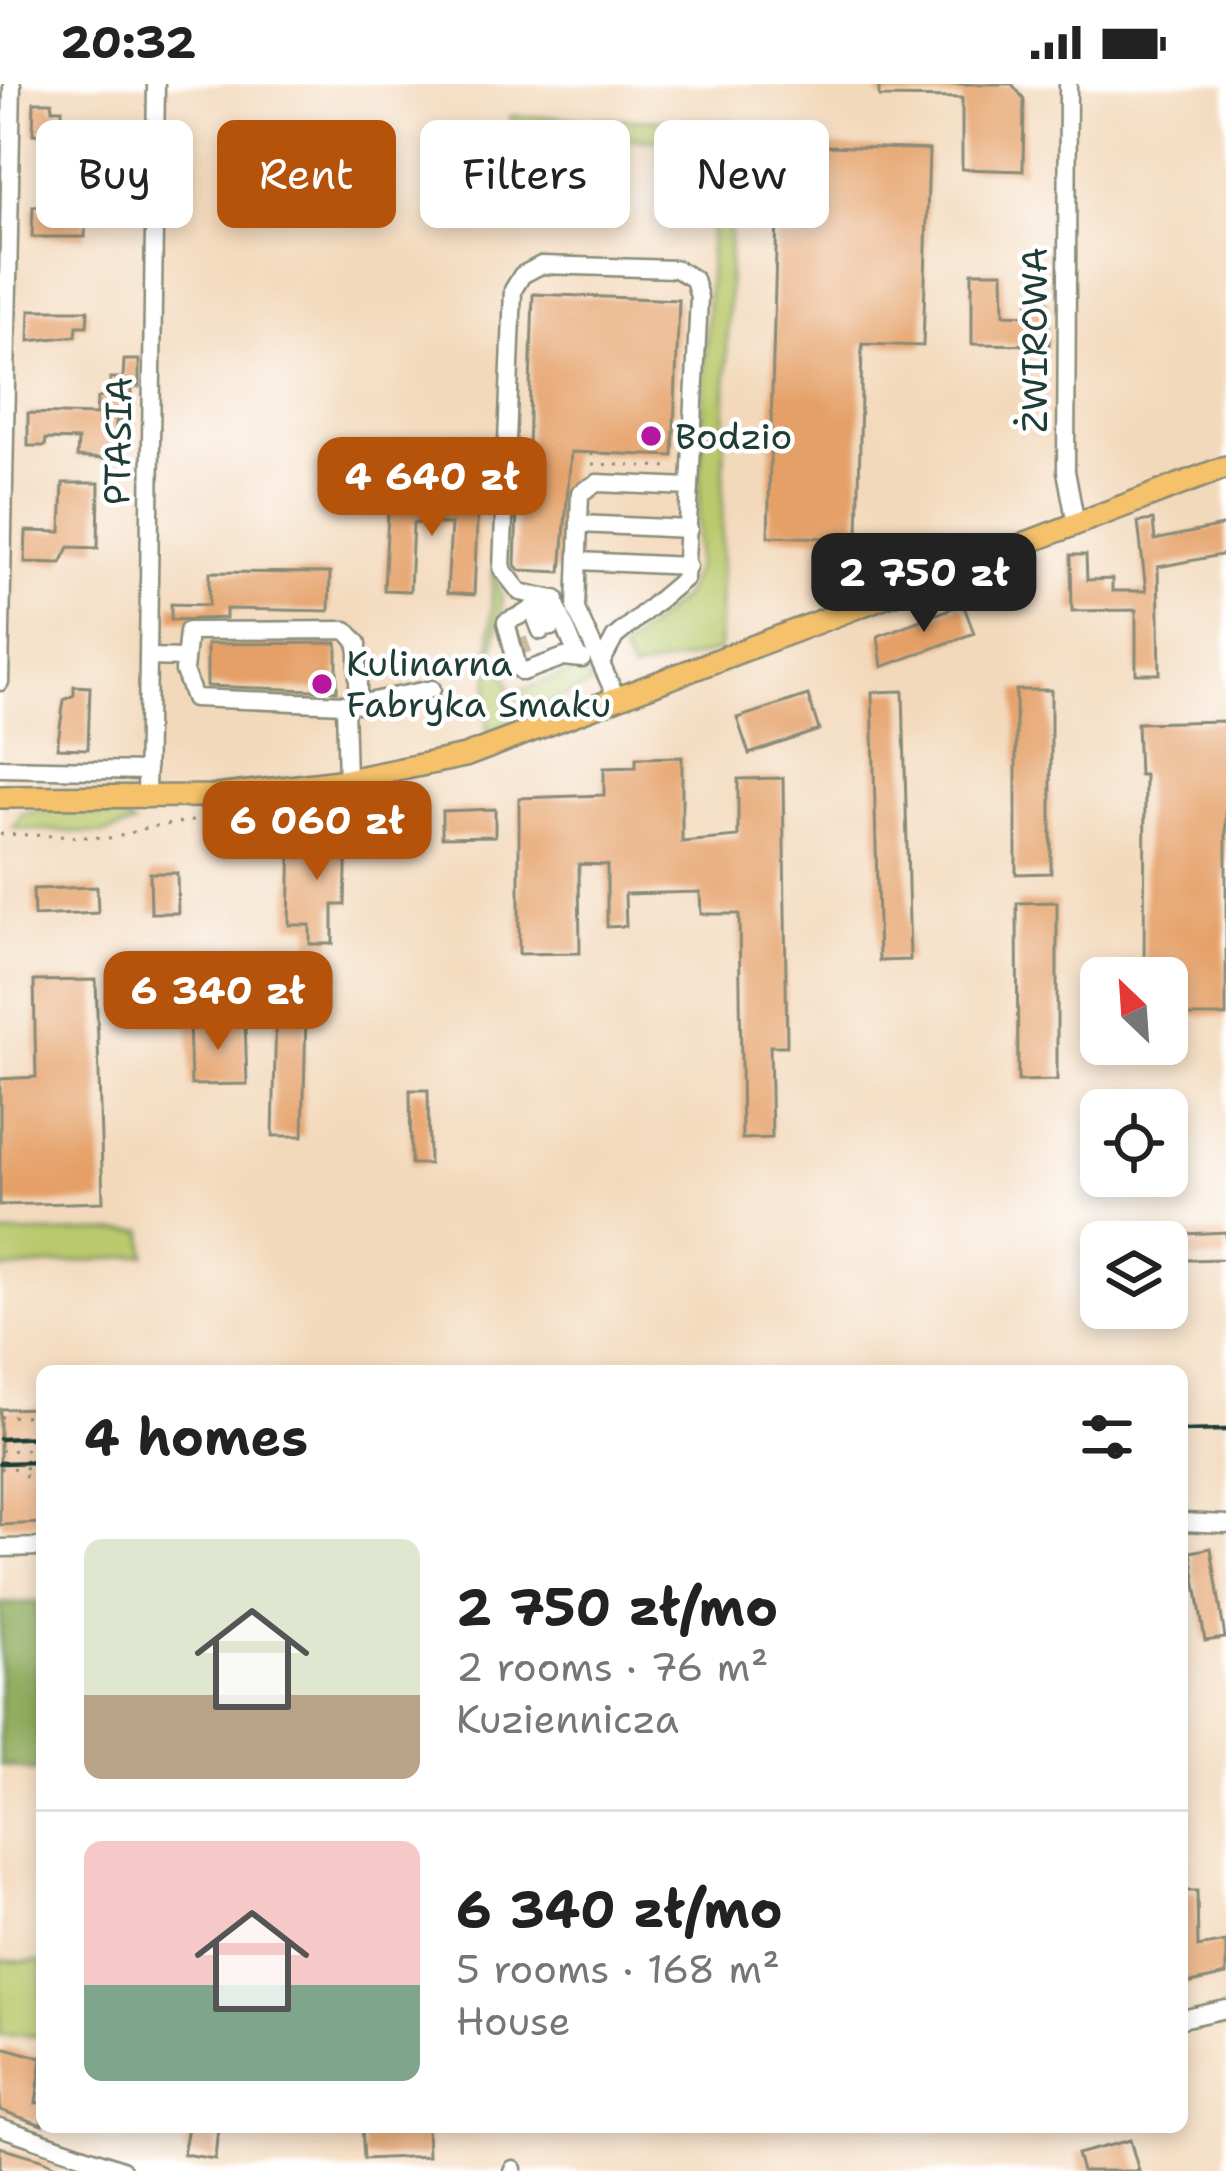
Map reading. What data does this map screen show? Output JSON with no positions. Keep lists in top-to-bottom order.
{
  "streets": {
    "street": ["ŻWIROWA", "PTASIA"]
  },
  "places": ["Bodzio", "Kulinarna Fabryka Smaku"],
  "north": "top left",
  "page": {
    "status": "20:32",
    "chip": [
      "Buy",
      "Rent",
      "Filters",
      "New"
    ],
    "price": [
      "4 640 zł",
      "2 750 zł",
      "6 060 zł",
      "6 340 zł"
    ],
    "heading": "4 homes",
    "list": [
      {
        "name": "2 750 zł/mo",
        "note": "2 rooms · 76 m² · Kuziennicza"
      },
      {
        "name": "6 340 zł/mo",
        "note": "5 rooms · 168 m² · House"
      }
    ]
  }
}
